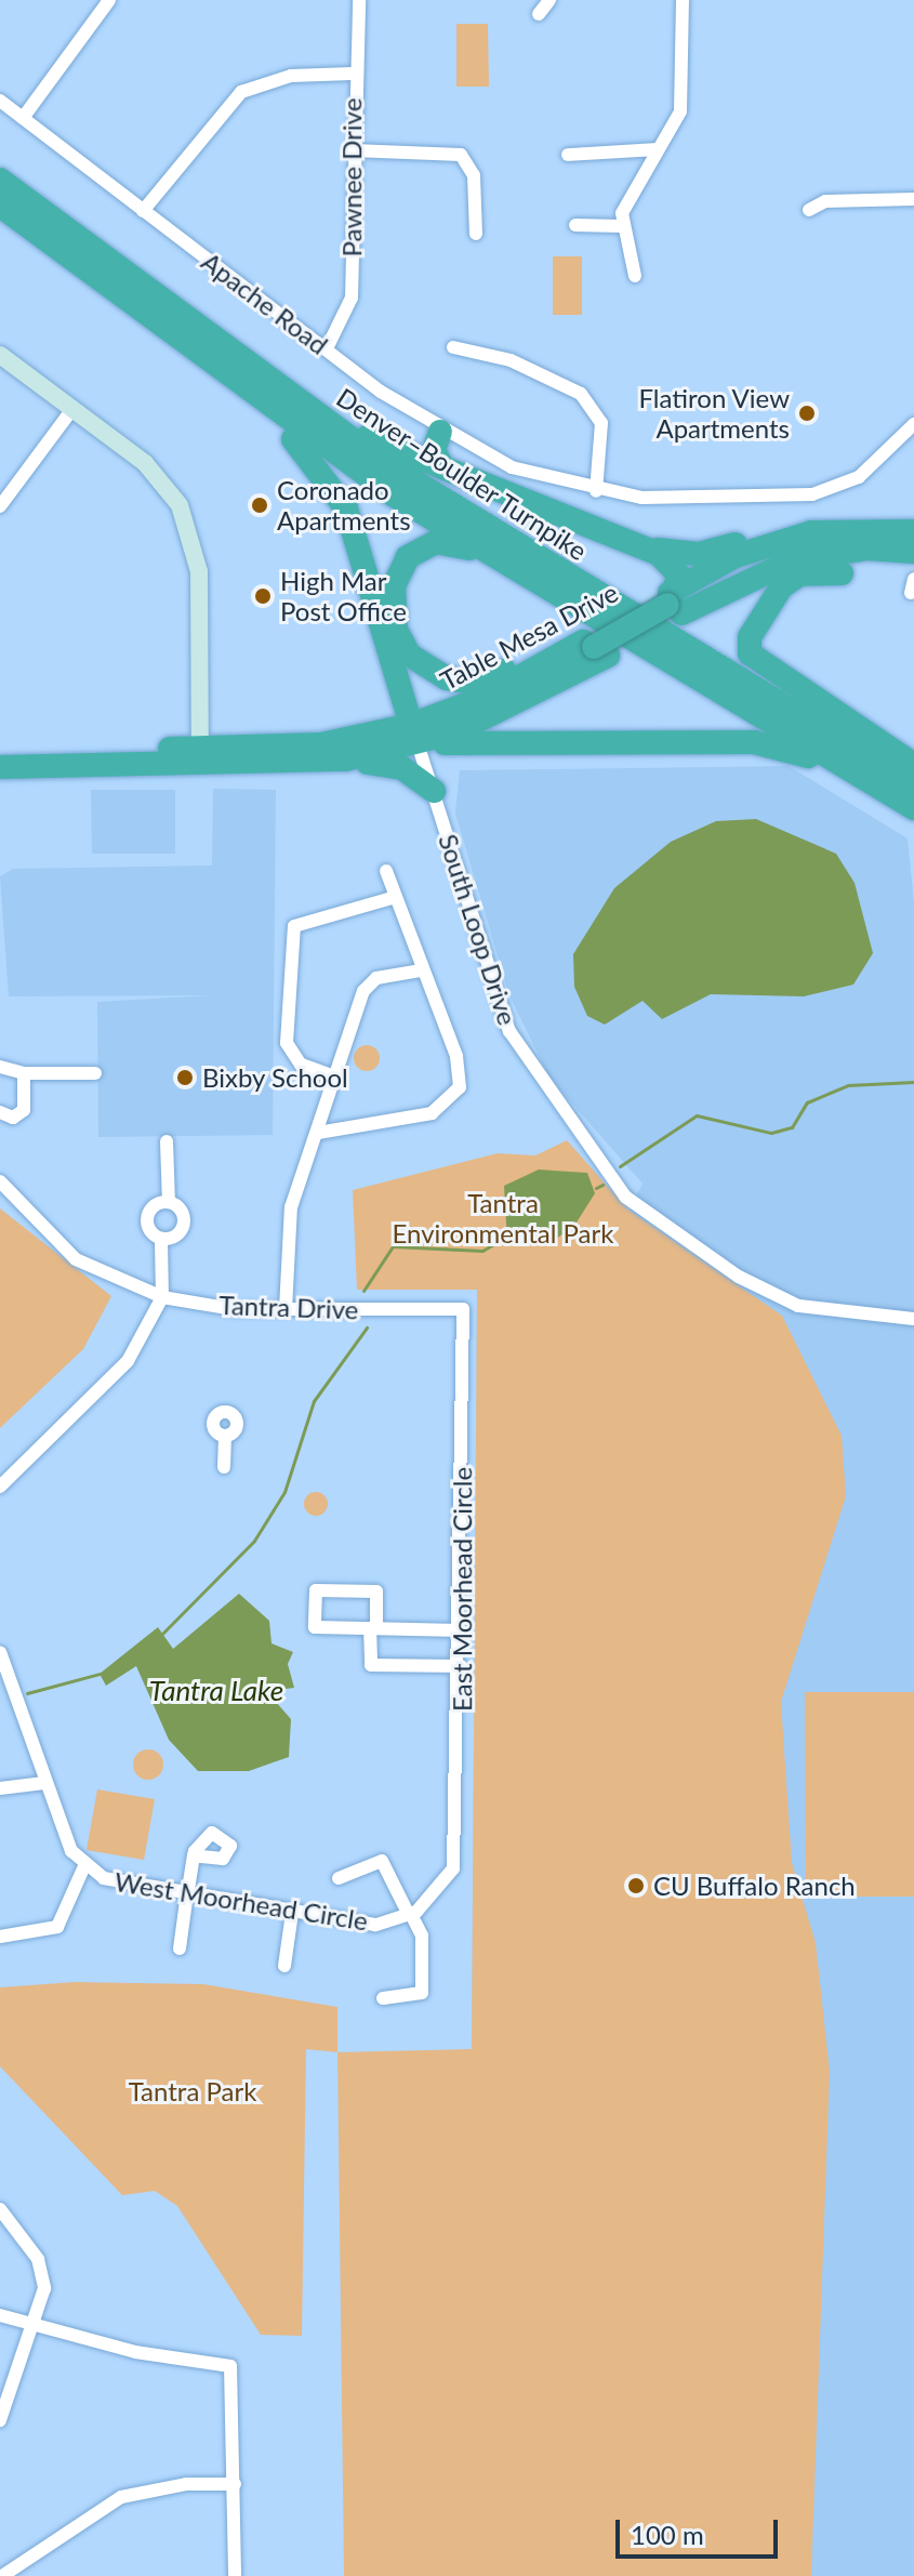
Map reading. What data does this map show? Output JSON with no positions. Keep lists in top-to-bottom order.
{
  "streets": {
    "highway": ["Denver–Boulder Turnpike", "Table Mesa Drive"],
    "street": [
      "Pawnee Drive",
      "Apache Road",
      "South Loop Drive",
      "Tantra Drive",
      "East Moorhead Circle",
      "West Moorhead Circle"
    ]
  },
  "crossings": [
    ["Pawnee Drive", "Apache Road"],
    ["Table Mesa Drive", "South Loop Drive"],
    ["Tantra Drive", "East Moorhead Circle"],
    ["East Moorhead Circle", "West Moorhead Circle"]
  ],
  "water": ["Tantra Lake"],
  "parks": ["Tantra Environmental Park", "Tantra Park"],
  "places": [
    "Flatiron View Apartments",
    "Coronado Apartments",
    "High Mar Post Office",
    "Bixby School",
    "CU Buffalo Ranch"
  ],
  "scale_bar": "100 m"
}
